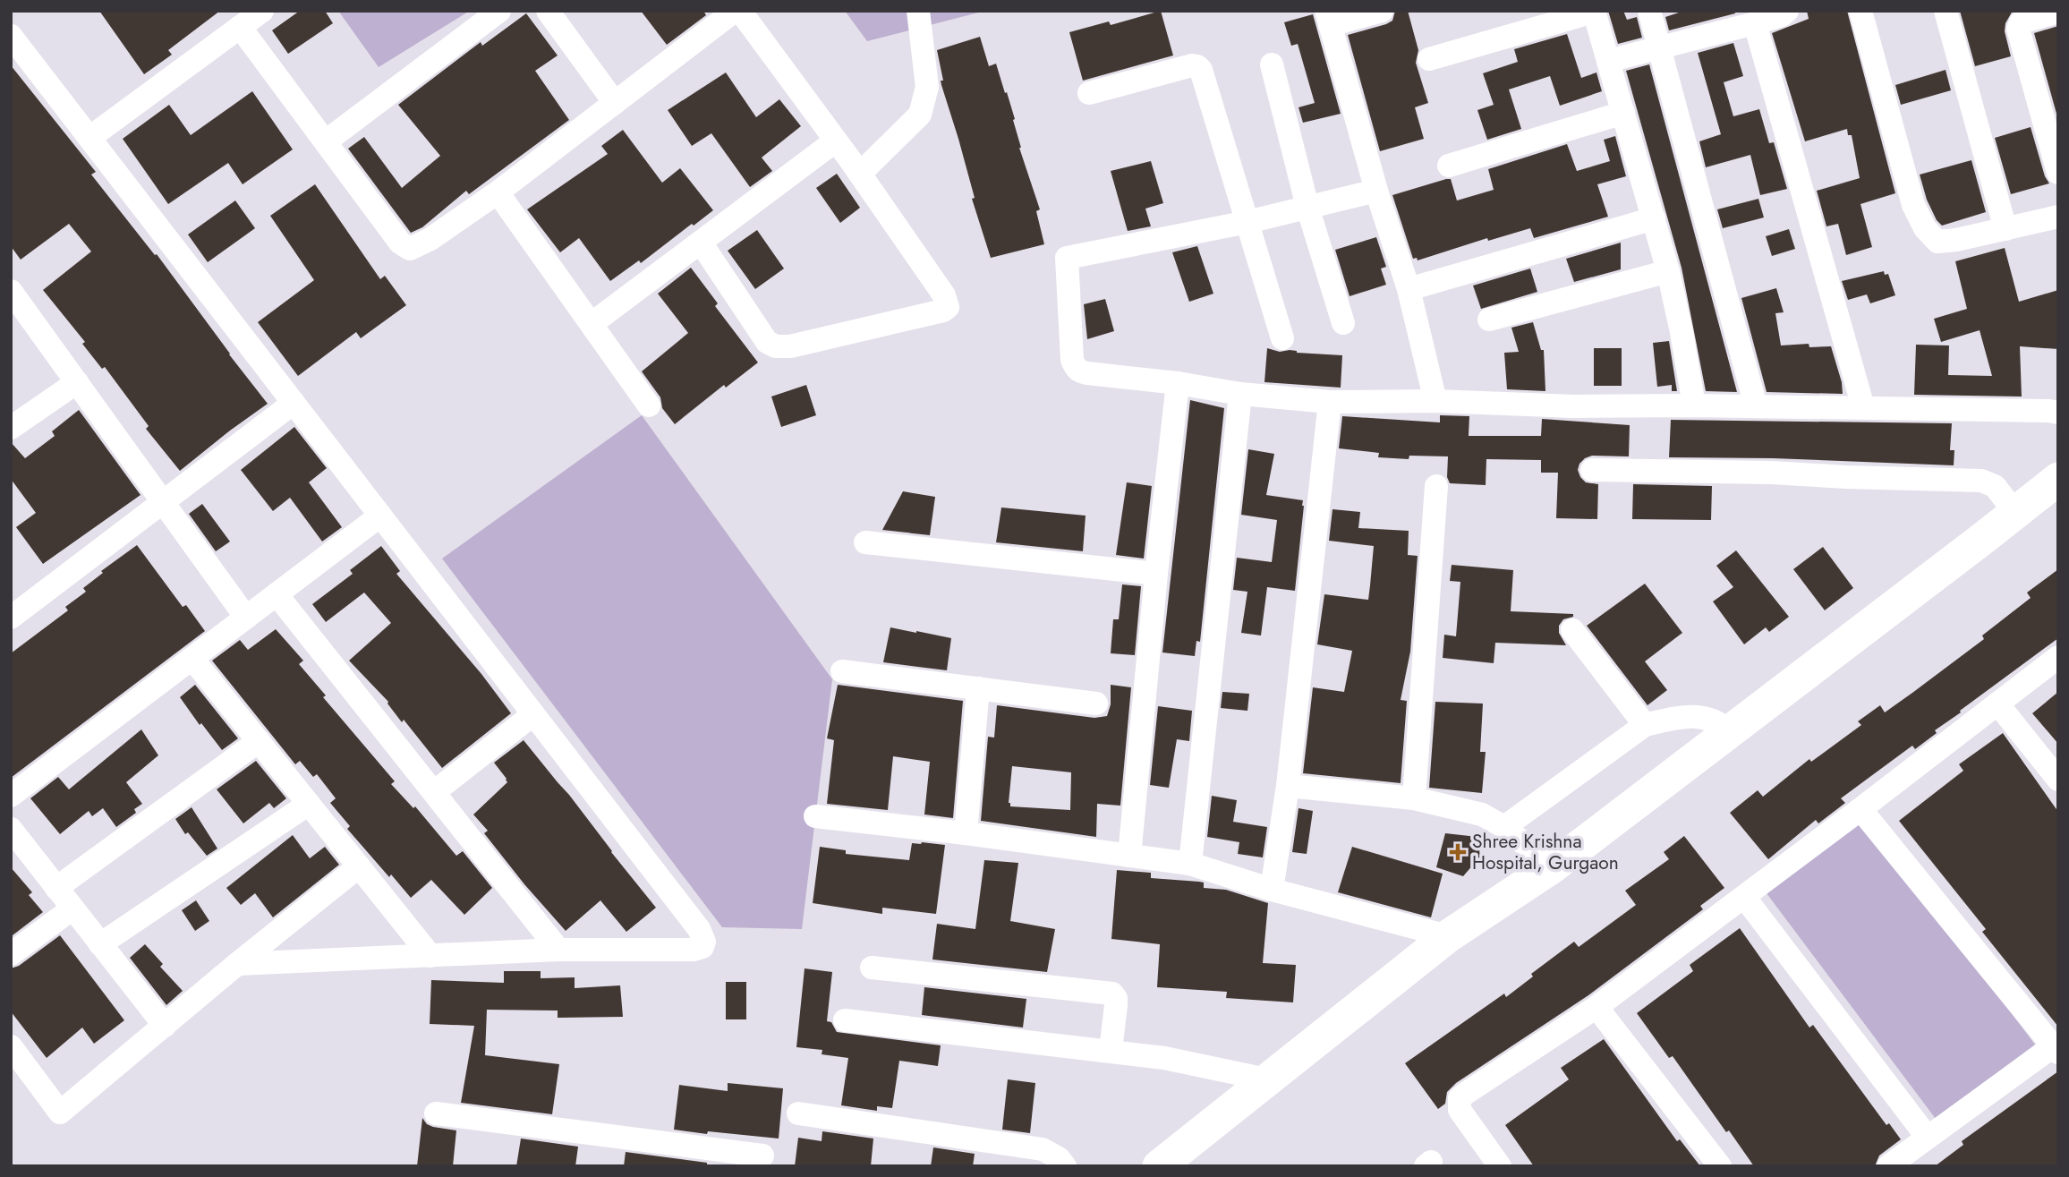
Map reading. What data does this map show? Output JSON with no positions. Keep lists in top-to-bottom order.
{
  "places": {
    "health": ["Shree Krishna Hospital, Gurgaon"]
  }
}
